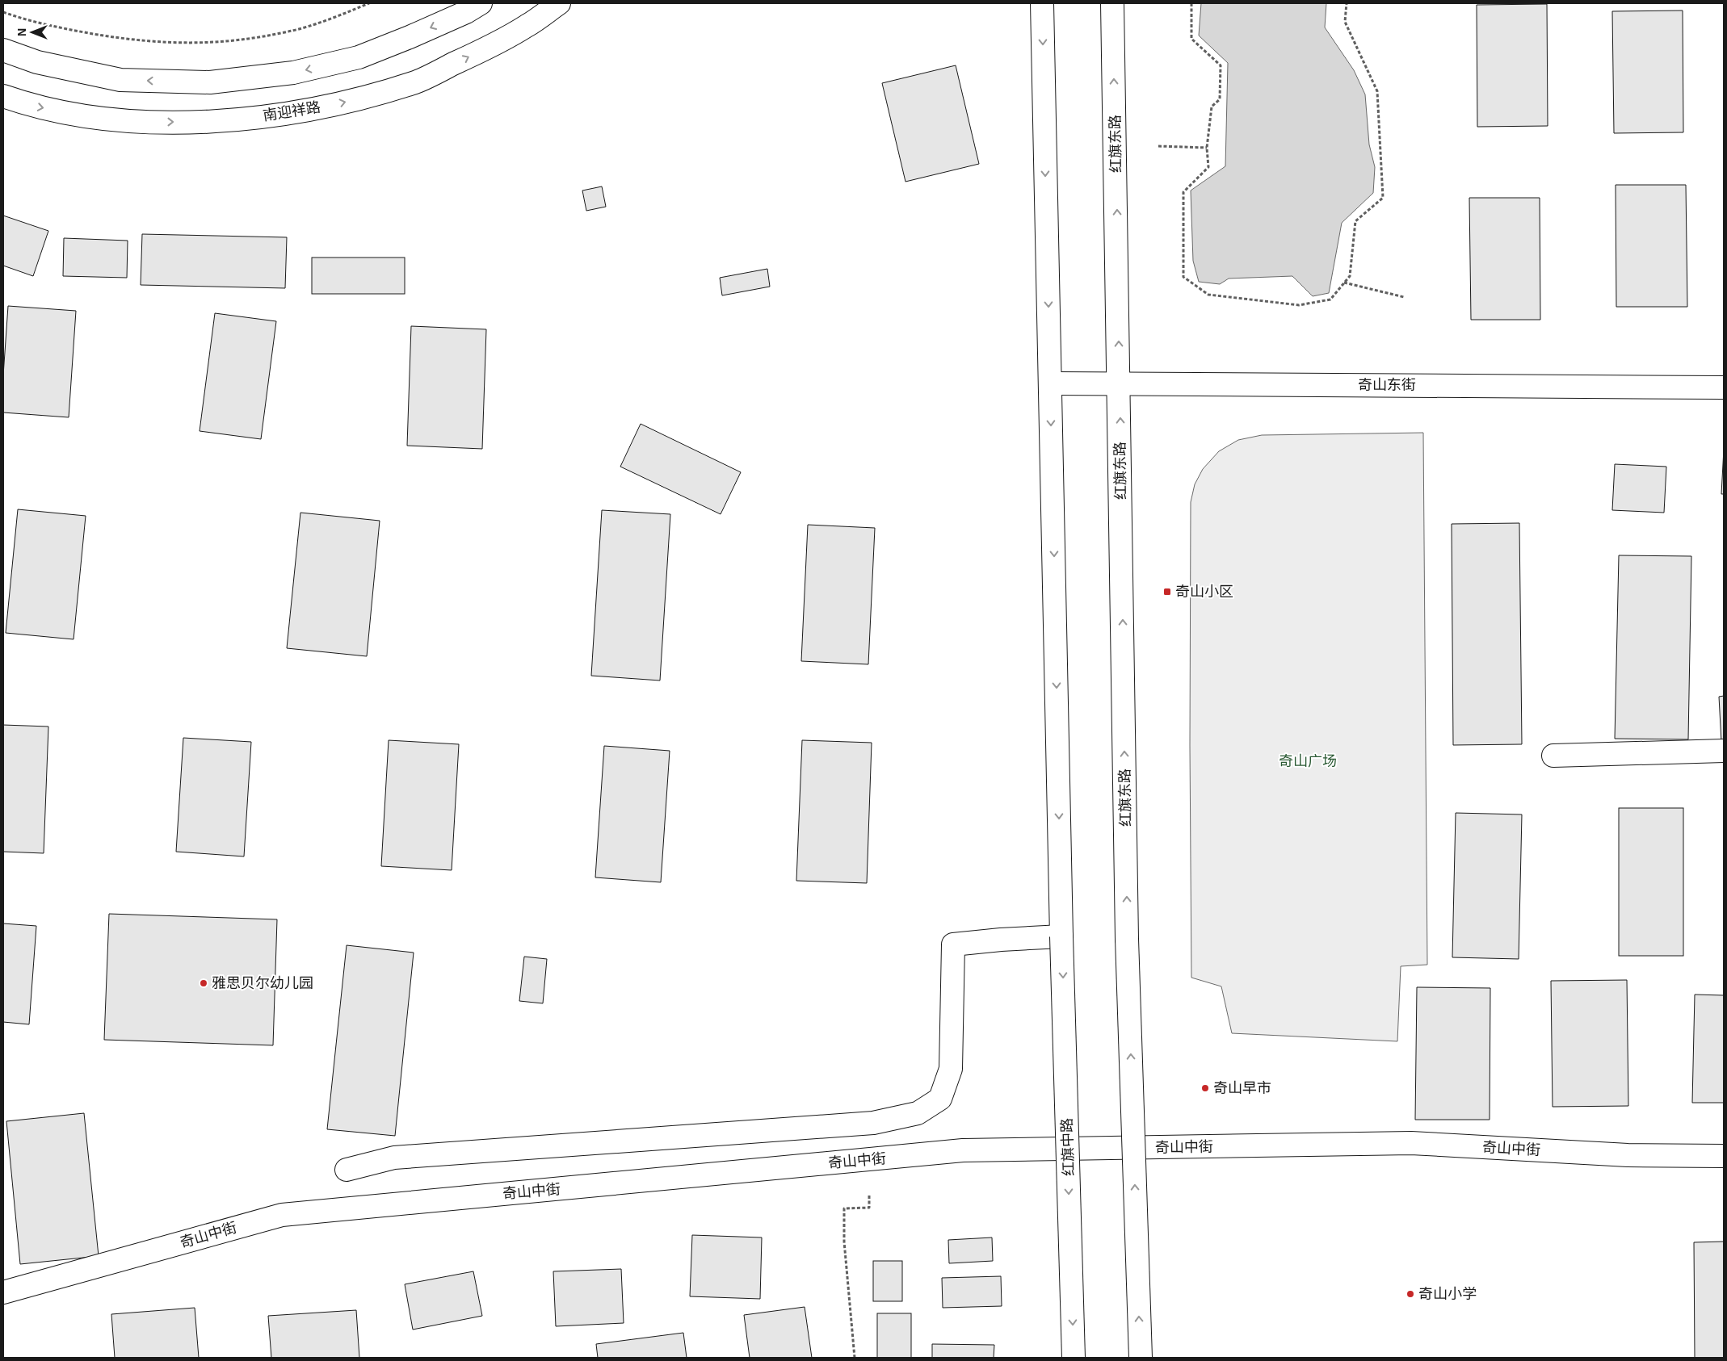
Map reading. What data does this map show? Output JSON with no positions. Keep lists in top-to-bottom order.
{
  "streets": {
    "main road": [
      "南迎祥路",
      "红旗东路",
      "奇山东街",
      "红旗中路",
      "奇山中街"
    ]
  },
  "crossings": [
    ["红旗东路", "奇山东街"]
  ],
  "one_way": ["红旗中路"],
  "parks": ["奇山广场"],
  "places": {
    "transit": ["奇山小区"],
    "other": ["雅思贝尔幼儿园", "奇山早市", "奇山小学"]
  },
  "north": "left"
}
